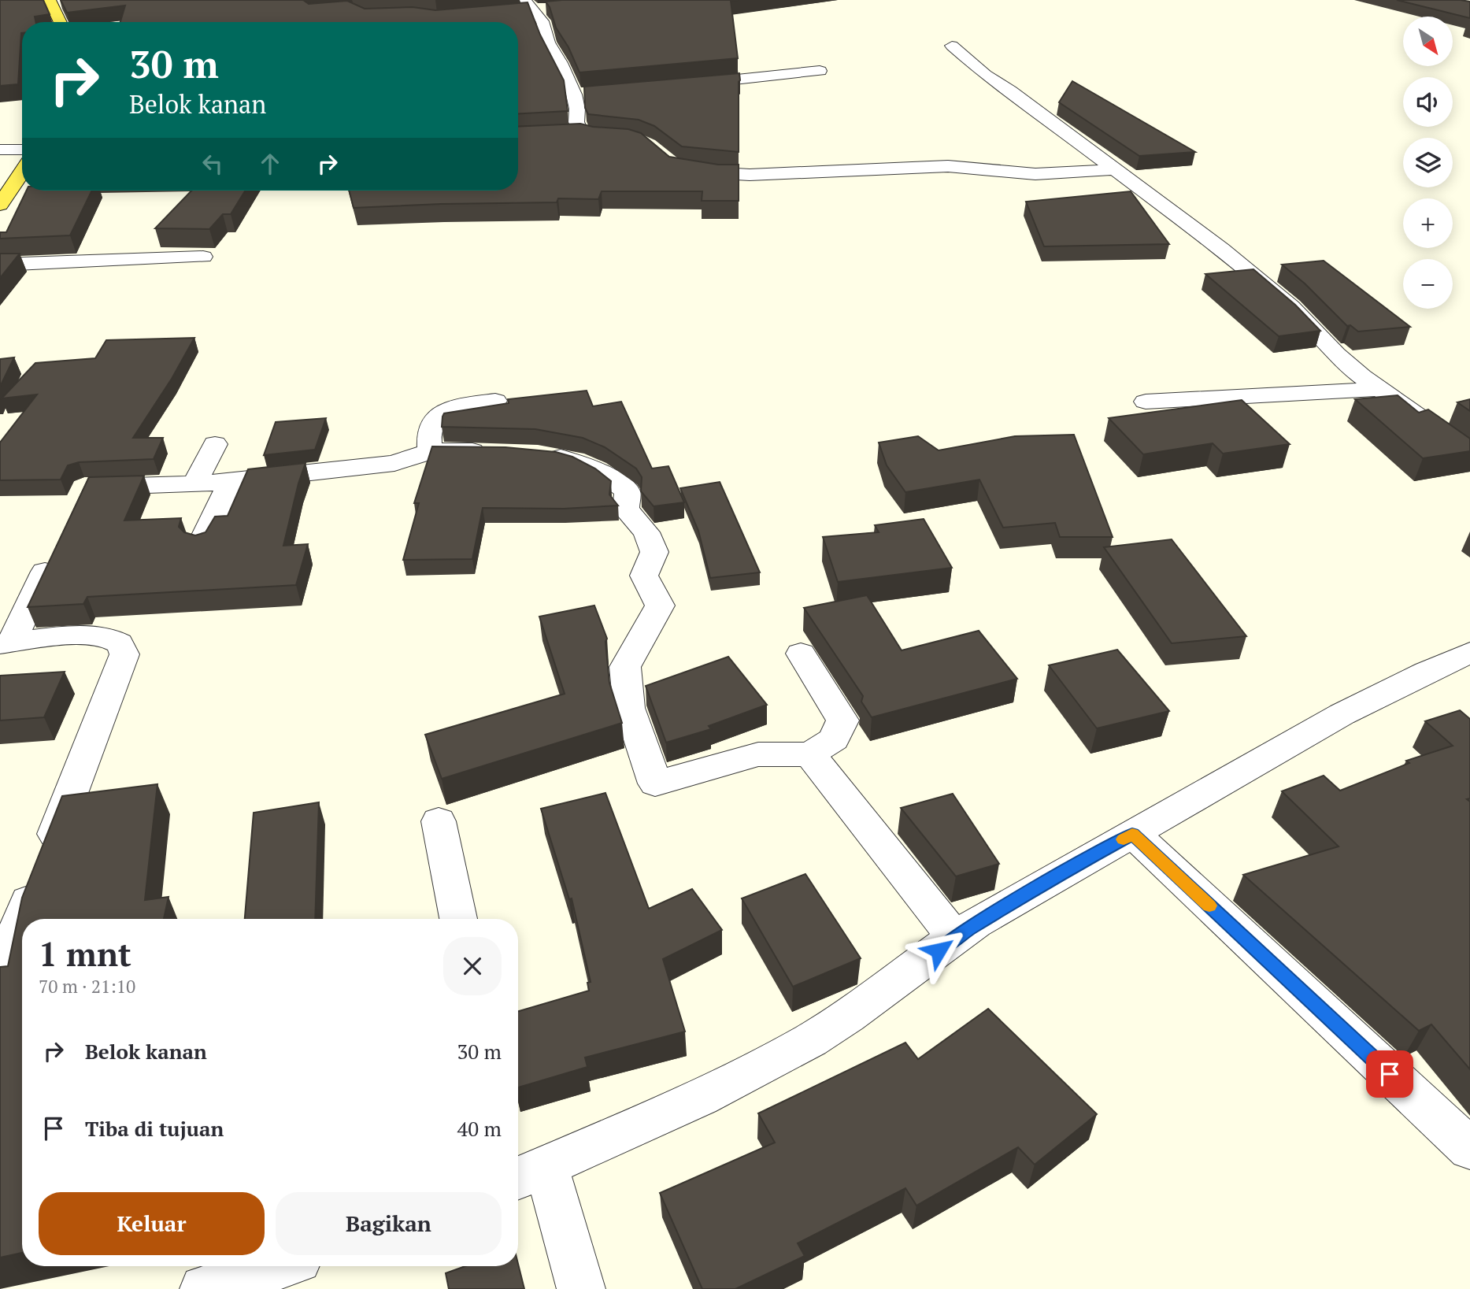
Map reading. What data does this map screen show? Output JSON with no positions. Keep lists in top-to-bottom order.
{
  "north": "bottom right",
  "page": {
    "map_buttons": ["+", "−"],
    "turn": ["30 m", "Belok kanan"],
    "heading": ["1 mnt", "70 m · 21:10"],
    "list": [
      {
        "name": "Belok kanan",
        "value": "30 m"
      },
      {
        "name": "Tiba di tujuan",
        "value": "40 m"
      }
    ],
    "buttons": ["Keluar", "Bagikan"]
  }
}
